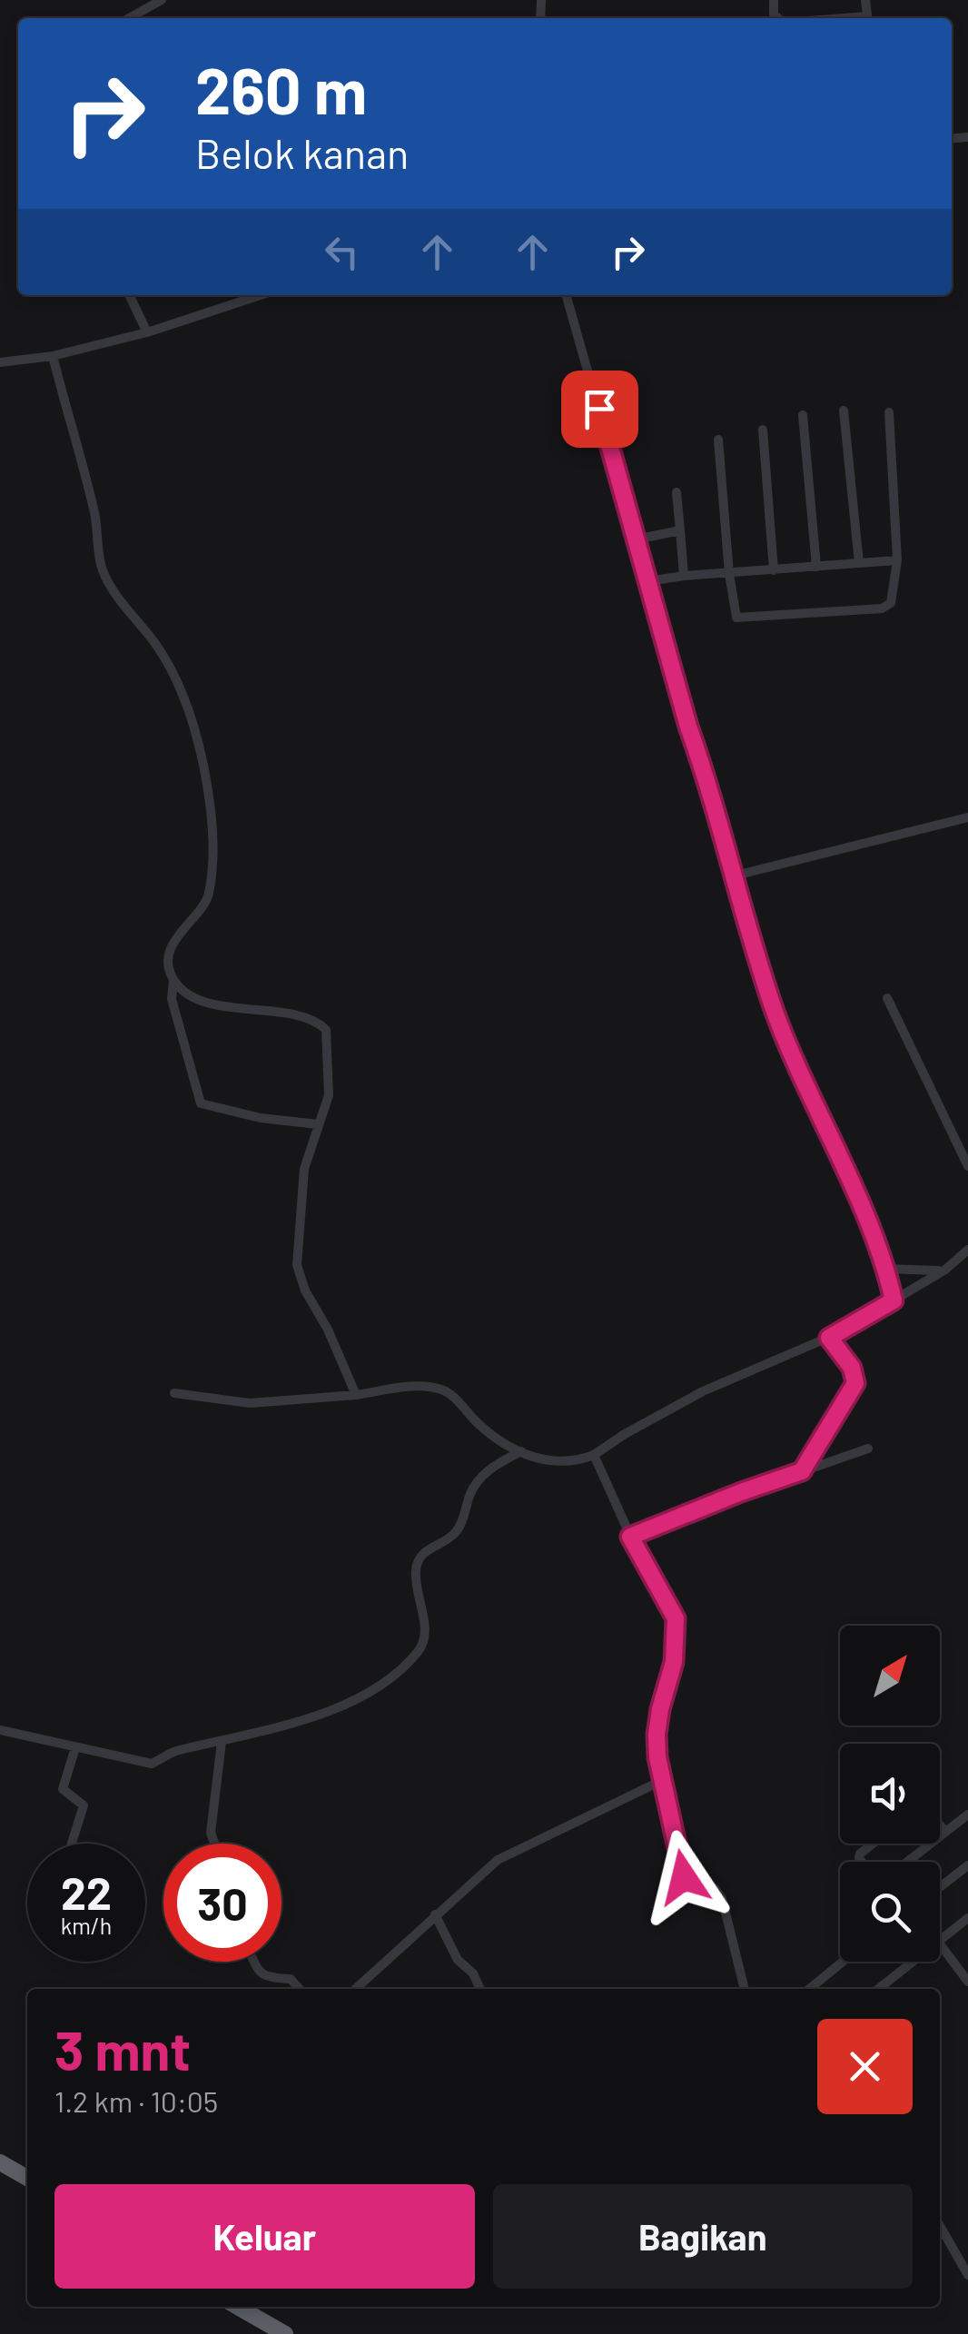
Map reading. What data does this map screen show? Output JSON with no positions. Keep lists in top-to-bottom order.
{
  "north": "top right",
  "page": {
    "turn": ["260 m", "Belok kanan"],
    "speed": "22 km/h",
    "limit": "30",
    "heading": ["3 mnt", "1.2 km · 10:05"],
    "buttons": ["Keluar", "Bagikan"]
  }
}
